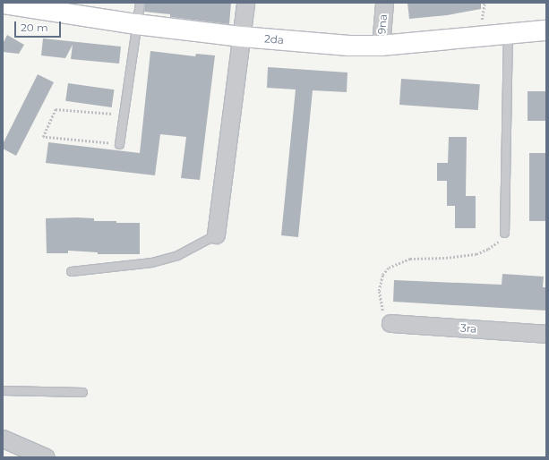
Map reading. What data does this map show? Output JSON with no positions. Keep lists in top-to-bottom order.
{
  "streets": {
    "street": ["9na", "2da", "3ra"]
  },
  "crossings": [
    ["9na", "2da"]
  ],
  "scale_bar": "20 m"
}
